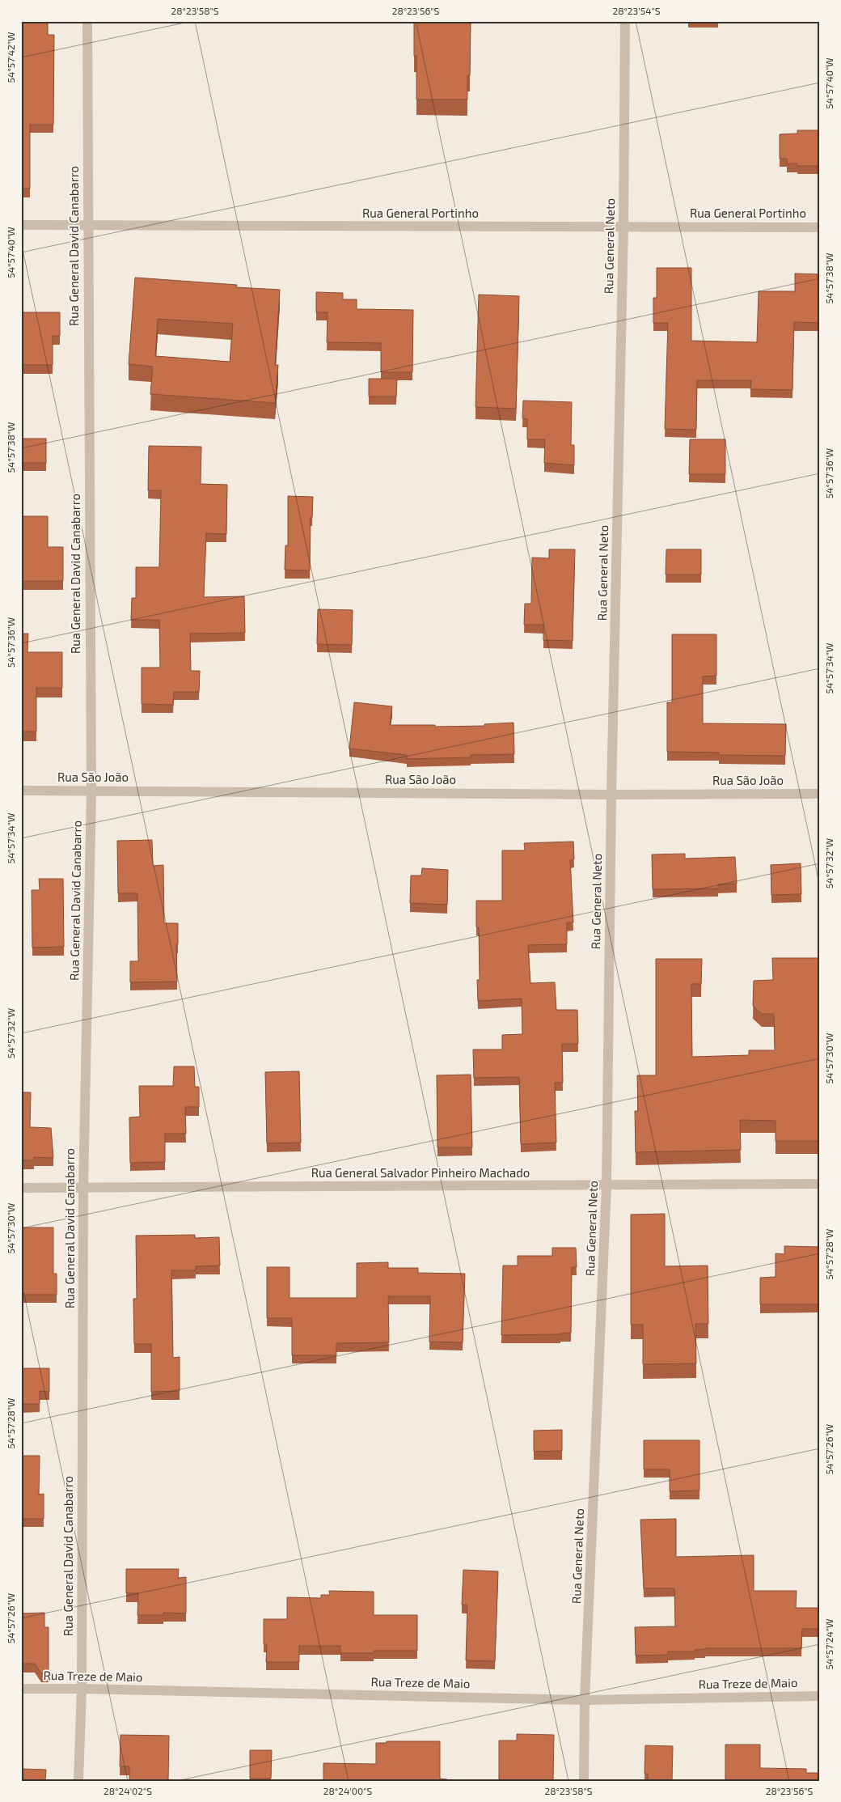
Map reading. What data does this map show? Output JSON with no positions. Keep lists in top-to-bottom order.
{
  "streets": {
    "street": [
      "Rua General Portinho",
      "Rua General David Canabarro",
      "Rua General Neto",
      "Rua São João",
      "Rua General Salvador Pinheiro Machado",
      "Rua Treze de Maio"
    ]
  },
  "crossings": [
    ["Rua General Portinho", "Rua General David Canabarro"],
    ["Rua General Portinho", "Rua General Neto"],
    ["Rua General David Canabarro", "Rua São João"],
    ["Rua General David Canabarro", "Rua General Salvador Pinheiro Machado"],
    ["Rua General David Canabarro", "Rua Treze de Maio"],
    ["Rua General Neto", "Rua São João"],
    ["Rua General Neto", "Rua General Salvador Pinheiro Machado"],
    ["Rua General Neto", "Rua Treze de Maio"]
  ],
  "coordinates": [
    "28°23'58\"S",
    "28°23'56\"S",
    "28°23'54\"S",
    "54°57'42\"W",
    "54°57'40\"W",
    "54°57'38\"W",
    "54°57'36\"W",
    "54°57'34\"W",
    "54°57'32\"W",
    "54°57'30\"W",
    "54°57'28\"W",
    "54°57'26\"W",
    "54°57'24\"W",
    "28°24'02\"S",
    "28°24'00\"S"
  ]
}
